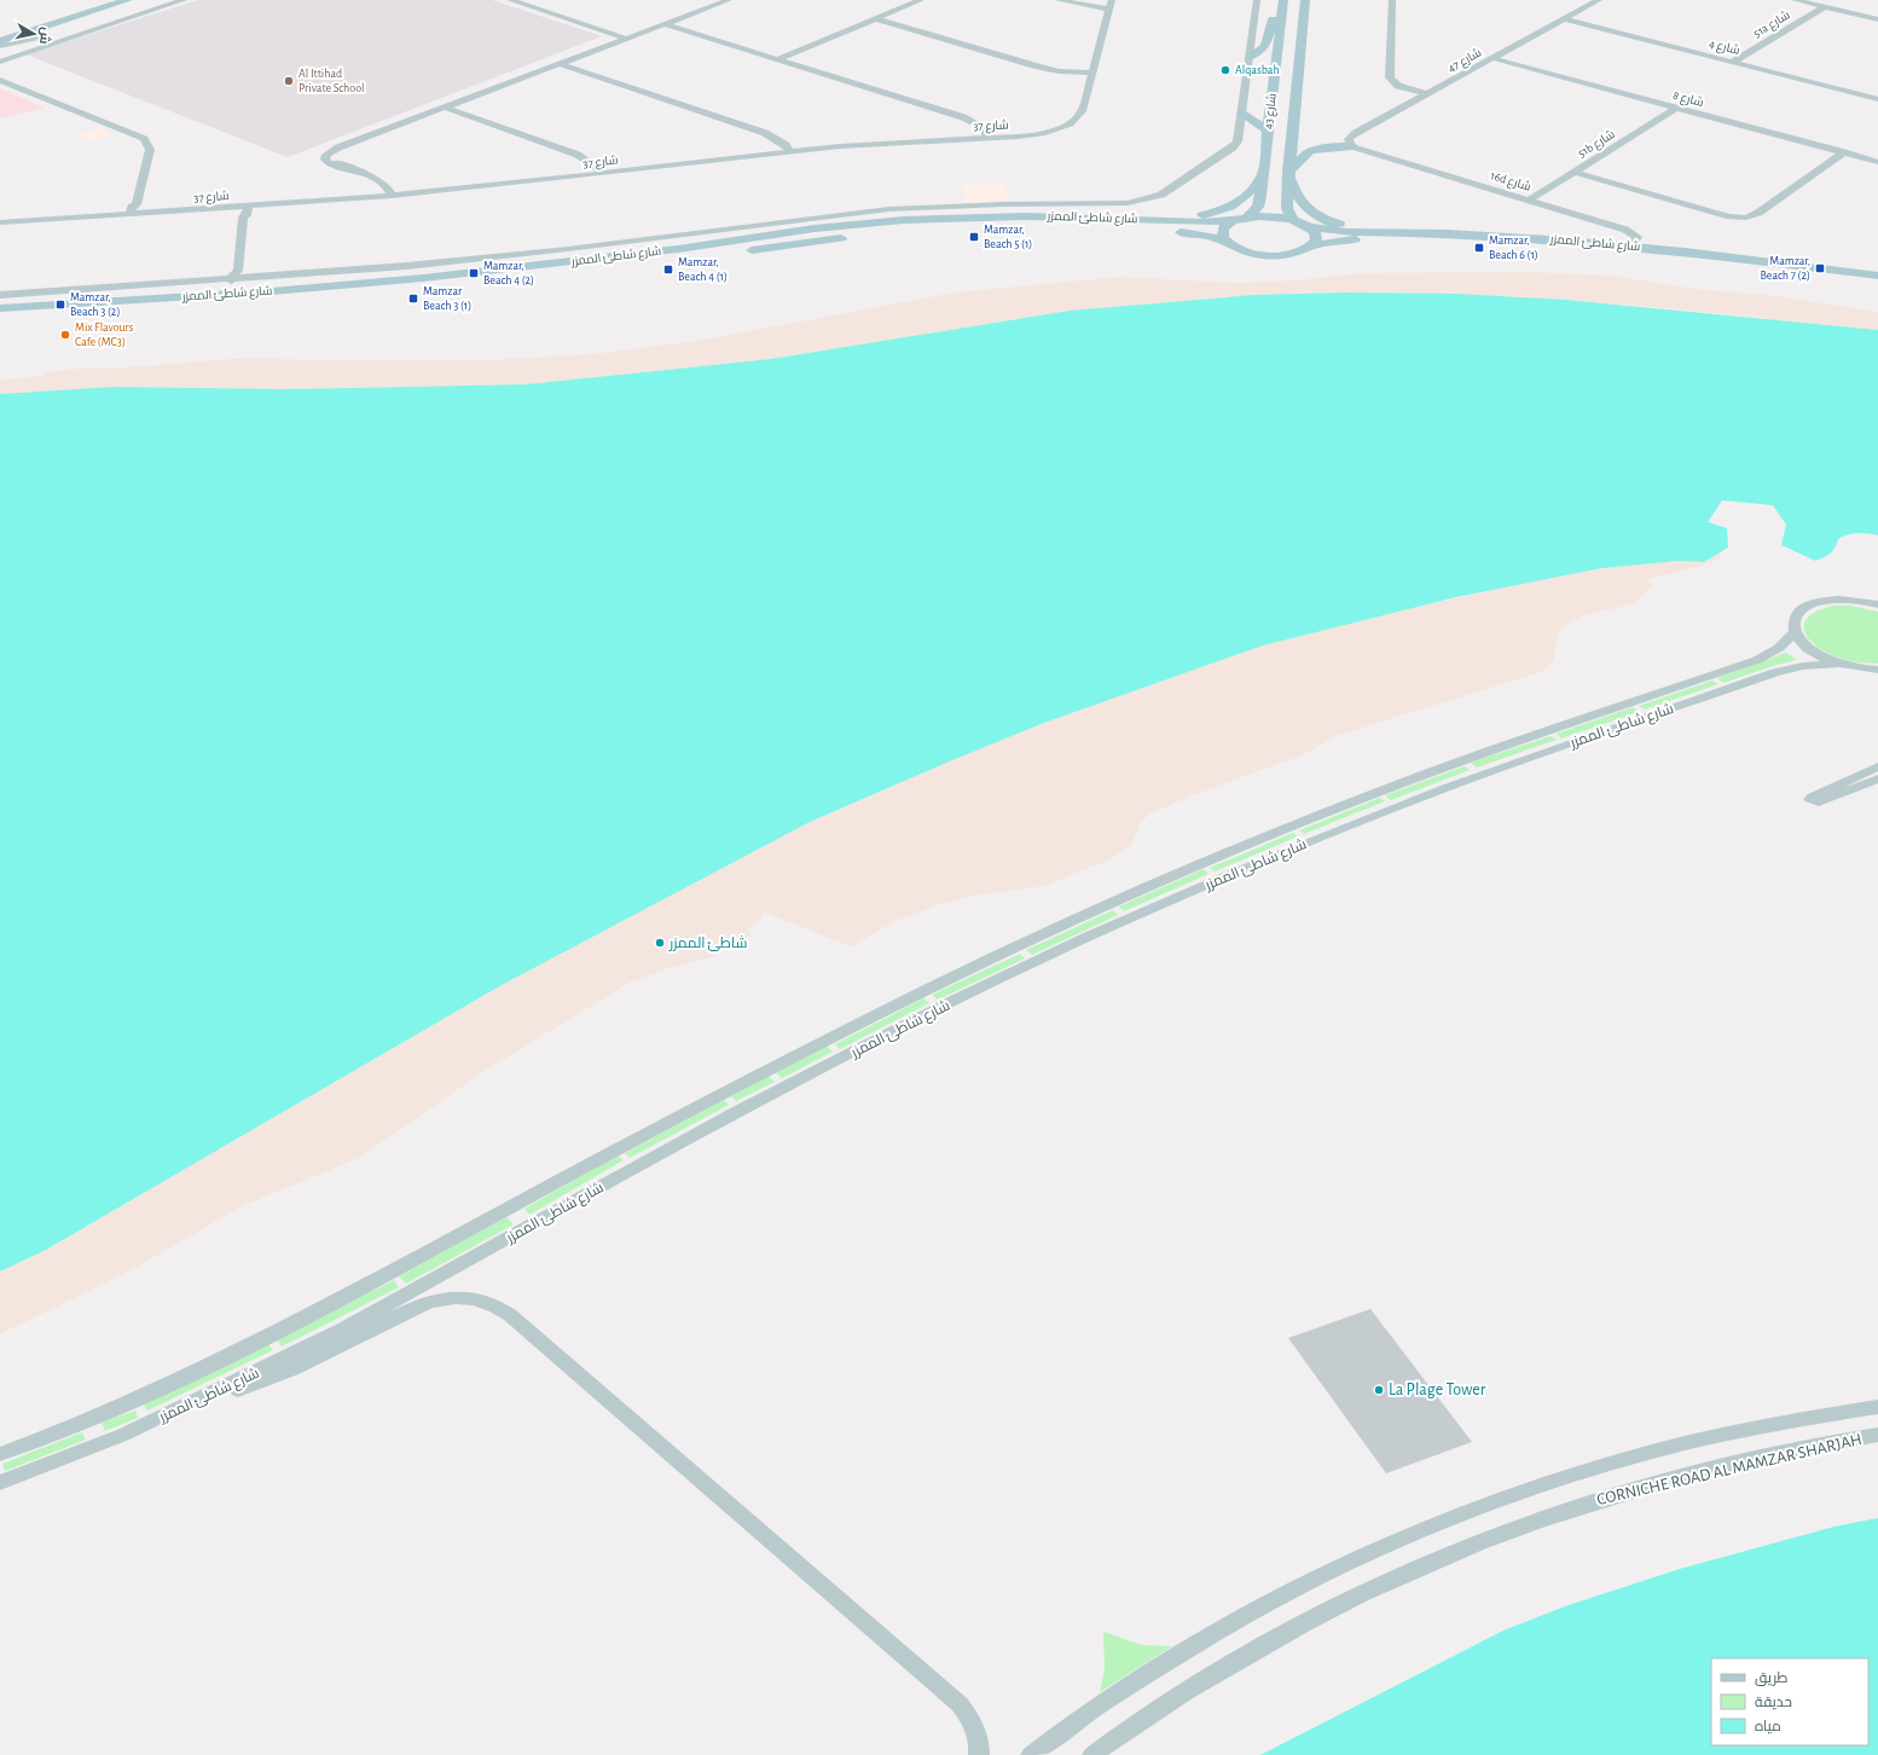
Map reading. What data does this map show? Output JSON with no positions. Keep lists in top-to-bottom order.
{
  "streets": {
    "main road": ["شارع 43", "شارع شاطئ الممزر"],
    "street": [
      "51a شارع",
      "شارع 4",
      "شارع 47",
      "شارع 8",
      "شارع 37",
      "51b شارع",
      "16d شارع",
      "CORNICHE ROAD AL MAMZAR SHARJAH"
    ]
  },
  "crossings": [
    ["51a شارع", "شارع 4"],
    ["شارع 4", "شارع 47"],
    ["شارع 47", "شارع 8"],
    ["شارع 47", "16d شارع"],
    ["شارع 8", "51b شارع"],
    ["شارع 43", "شارع شاطئ الممزر"],
    ["51b شارع", "16d شارع"],
    ["16d شارع", "شارع شاطئ الممزر"]
  ],
  "places": {
    "other": [
      "Alqasbah",
      "Al Ittihad Private School",
      "Mix Flavours Cafe (MC3)",
      "شاطئ الممزر",
      "La Plage Tower"
    ],
    "transit": [
      "Mamzar, Beach 5 (1)",
      "Mamzar, Beach 6 (1)",
      "Mamzar, Beach 7 (2)",
      "Mamzar, Beach 4 (1)",
      "Mamzar, Beach 4 (2)",
      "Mamzar Beach 3 (1)",
      "Mamzar, Beach 3 (2)"
    ]
  },
  "legend": ["طريق", "حديقة", "مياه"],
  "north": "right"
}
